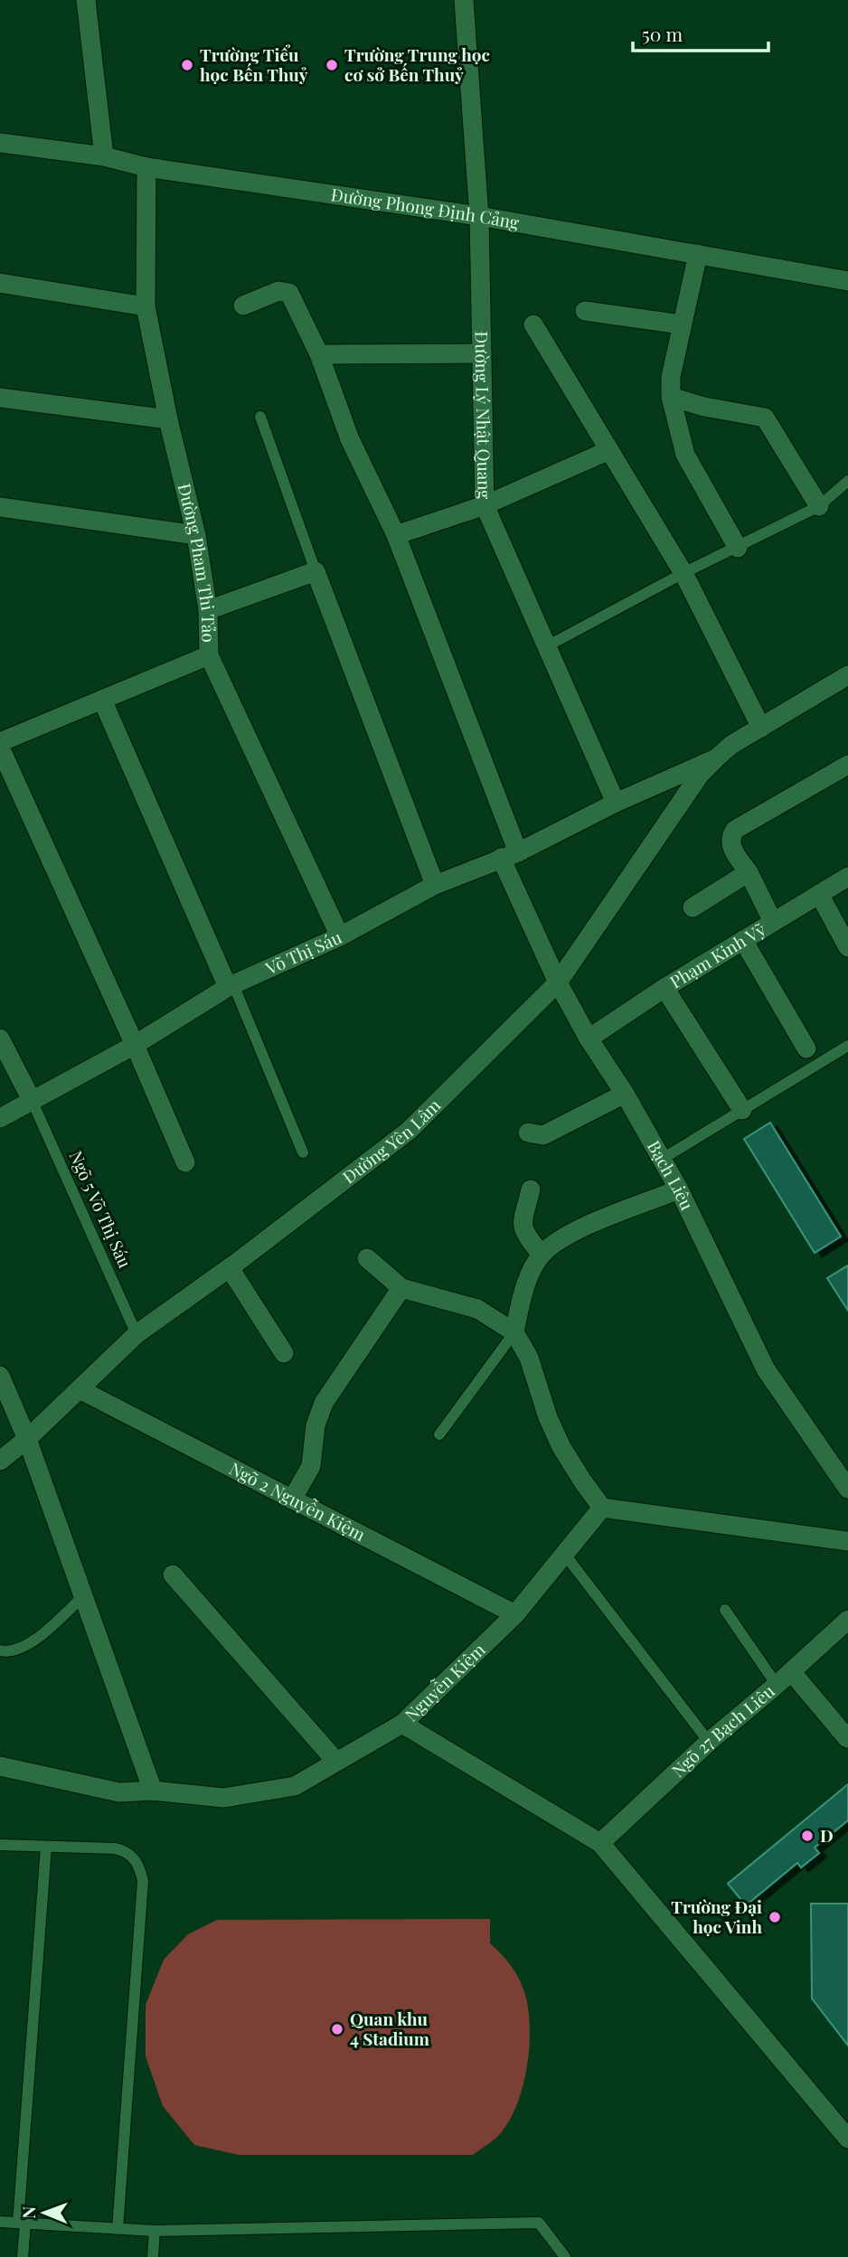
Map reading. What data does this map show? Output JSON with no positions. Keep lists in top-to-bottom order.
{
  "streets": {
    "street": [
      "Đường Phong Định Cảng",
      "Đường Lý Nhật Quang",
      "Đường Pham Thi Tảo",
      "Võ Thị Sáu",
      "Phạm Kinh Vỹ",
      "Đường Yên Lâm",
      "Bạch Liêu",
      "Ngõ 2 Nguyễn Kiệm",
      "Nguyễn Kiệm",
      "Ngõ 27 Bạch Liêu"
    ],
    "lane": ["Ngõ 5 Võ Thị Sáu"]
  },
  "crossings": [
    ["Đường Phong Định Cảng", "Đường Lý Nhật Quang"],
    ["Đường Phong Định Cảng", "Đường Pham Thi Tảo"],
    ["Đường Lý Nhật Quang", "Võ Thị Sáu"],
    ["Đường Pham Thi Tảo", "Võ Thị Sáu"],
    ["Võ Thị Sáu", "Đường Yên Lâm"],
    ["Võ Thị Sáu", "Bạch Liêu"],
    ["Võ Thị Sáu", "Ngõ 5 Võ Thị Sáu"],
    ["Phạm Kinh Vỹ", "Bạch Liêu"],
    ["Đường Yên Lâm", "Bạch Liêu"],
    ["Đường Yên Lâm", "Ngõ 5 Võ Thị Sáu"],
    ["Đường Yên Lâm", "Ngõ 2 Nguyễn Kiệm"],
    ["Ngõ 2 Nguyễn Kiệm", "Nguyễn Kiệm"]
  ],
  "places": [
    "Trường Tiểu học Bến Thuỷ",
    "Trường Trung học cơ sở Bến Thuỷ",
    "D",
    "Trường Đại học Vinh",
    "Quan khu 4 Stadium"
  ],
  "scale_bar": "50 m",
  "north": "left"
}
